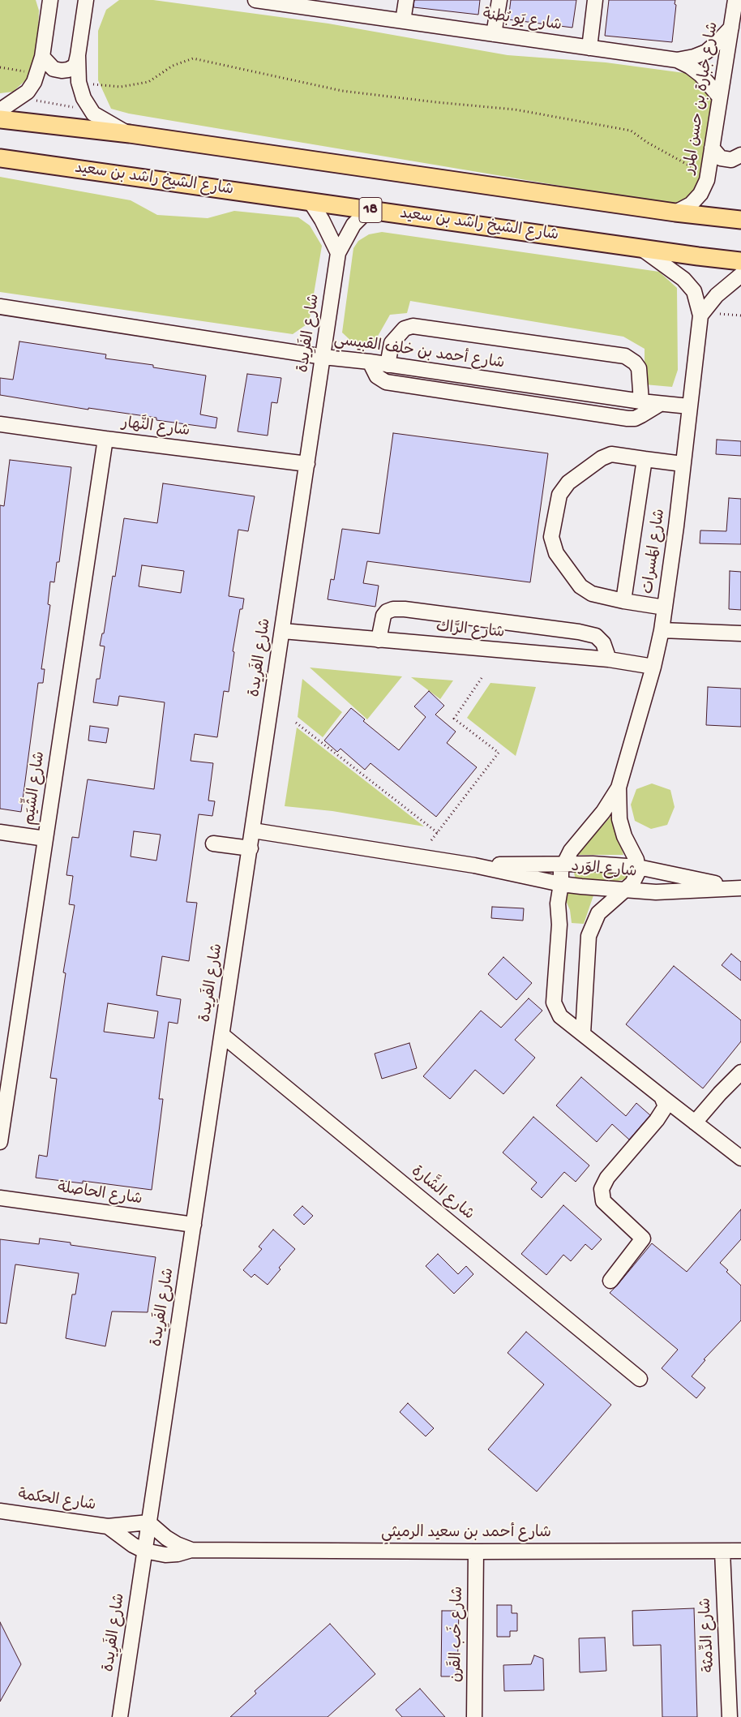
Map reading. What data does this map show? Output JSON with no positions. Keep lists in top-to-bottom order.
{
  "streets": {
    "main road": ["شارع الشيخ راشد بن سعيد", "18"],
    "street": [
      "شارع يَو بُطنة",
      "شارع جبارة بن حسن المرر",
      "شارع الفَرِيدة",
      "شارع أحمد بن خلف القبيسي",
      "شارع النَّهار",
      "شارع المَسرات",
      "شارع الرَّاك",
      "شارع الشِّيَم",
      "شارع الوَرد",
      "شارع الشَّارة",
      "شارع الحاصلة",
      "شارع الحكمة",
      "شارع أحمد بن سعيد الرميثي",
      "شارع خَب القَرن",
      "شارع الدِّمثة"
    ]
  },
  "crossings": [
    ["شارع يَو بُطنة", "شارع جبارة بن حسن المرر"],
    ["شارع الشيخ راشد بن سعيد", "شارع الفَرِيدة"],
    ["شارع الشيخ راشد بن سعيد", "شارع المَسرات"],
    ["شارع الفَرِيدة", "شارع أحمد بن خلف القبيسي"],
    ["شارع الفَرِيدة", "شارع النَّهار"],
    ["شارع الفَرِيدة", "شارع الرَّاك"],
    ["شارع الفَرِيدة", "شارع الوَرد"],
    ["شارع الفَرِيدة", "شارع الشَّارة"],
    ["شارع الفَرِيدة", "شارع الحاصلة"],
    ["شارع الفَرِيدة", "شارع الحكمة"],
    ["شارع الفَرِيدة", "شارع أحمد بن سعيد الرميثي"],
    ["شارع أحمد بن خلف القبيسي", "شارع المَسرات"],
    ["شارع النَّهار", "شارع الشِّيَم"],
    ["شارع المَسرات", "شارع الرَّاك"],
    ["شارع المَسرات", "شارع الوَرد"],
    ["شارع الحكمة", "شارع أحمد بن سعيد الرميثي"],
    ["شارع أحمد بن سعيد الرميثي", "شارع خَب القَرن"],
    ["شارع أحمد بن سعيد الرميثي", "شارع الدِّمثة"]
  ]
}
